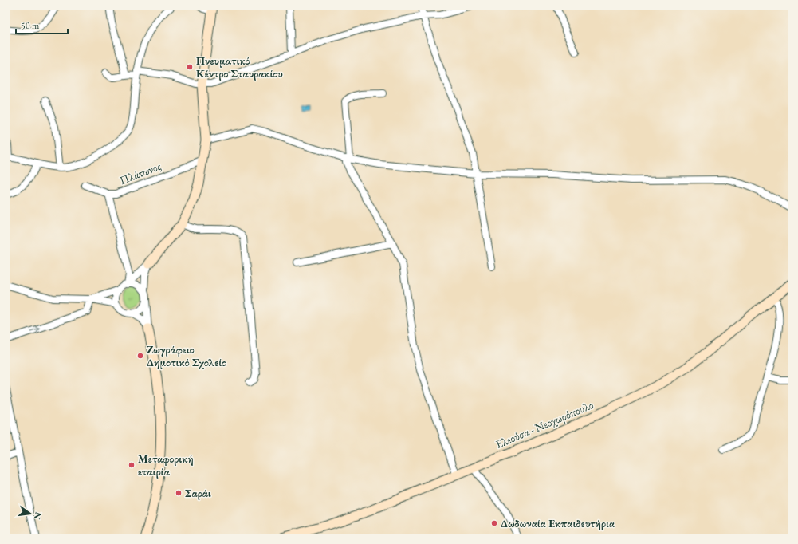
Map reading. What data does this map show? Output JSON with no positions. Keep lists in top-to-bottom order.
{
  "streets": {
    "street": ["Πλάτωνος", "Ελεούσα - Νεοχωρόπουλο"]
  },
  "places": [
    "Πνευματικό Κέντρο Σταυρακίου",
    "Ζωγράφειο Δημοτικό Σχολείο",
    "Μεταφορική εταιρία",
    "Σαράι",
    "Δωδωναία Εκπαιδευτήρια"
  ],
  "scale_bar": "50 m",
  "north": "right"
}
